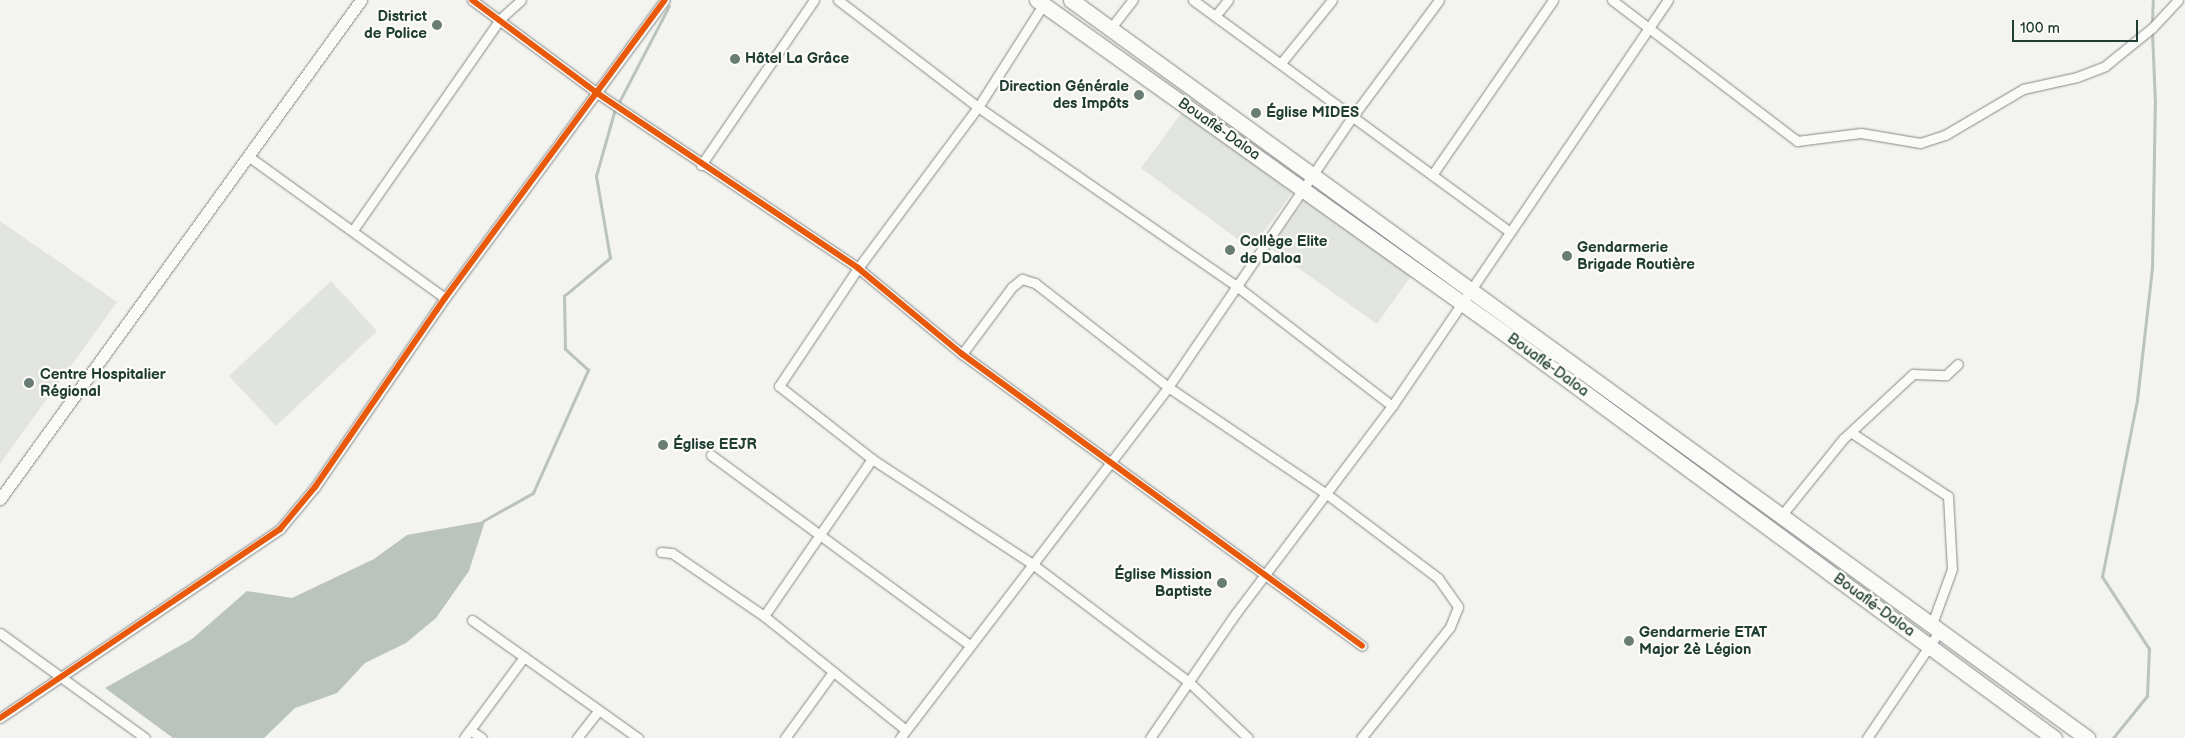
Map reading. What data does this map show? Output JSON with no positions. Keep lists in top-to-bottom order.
{
  "streets": {
    "highway": ["Bouaflé-Daloa"]
  },
  "places": [
    "District de Police",
    "Hôtel La Grâce",
    "Direction Générale des Impôts",
    "Église MIDES",
    "Collège Elite de Daloa",
    "Gendarmerie Brigade Routière",
    "Centre Hospitalier Régional",
    "Église EEJR",
    "Église Mission Baptiste",
    "Gendarmerie ETAT Major 2è Légion"
  ],
  "scale_bar": "100 m"
}
